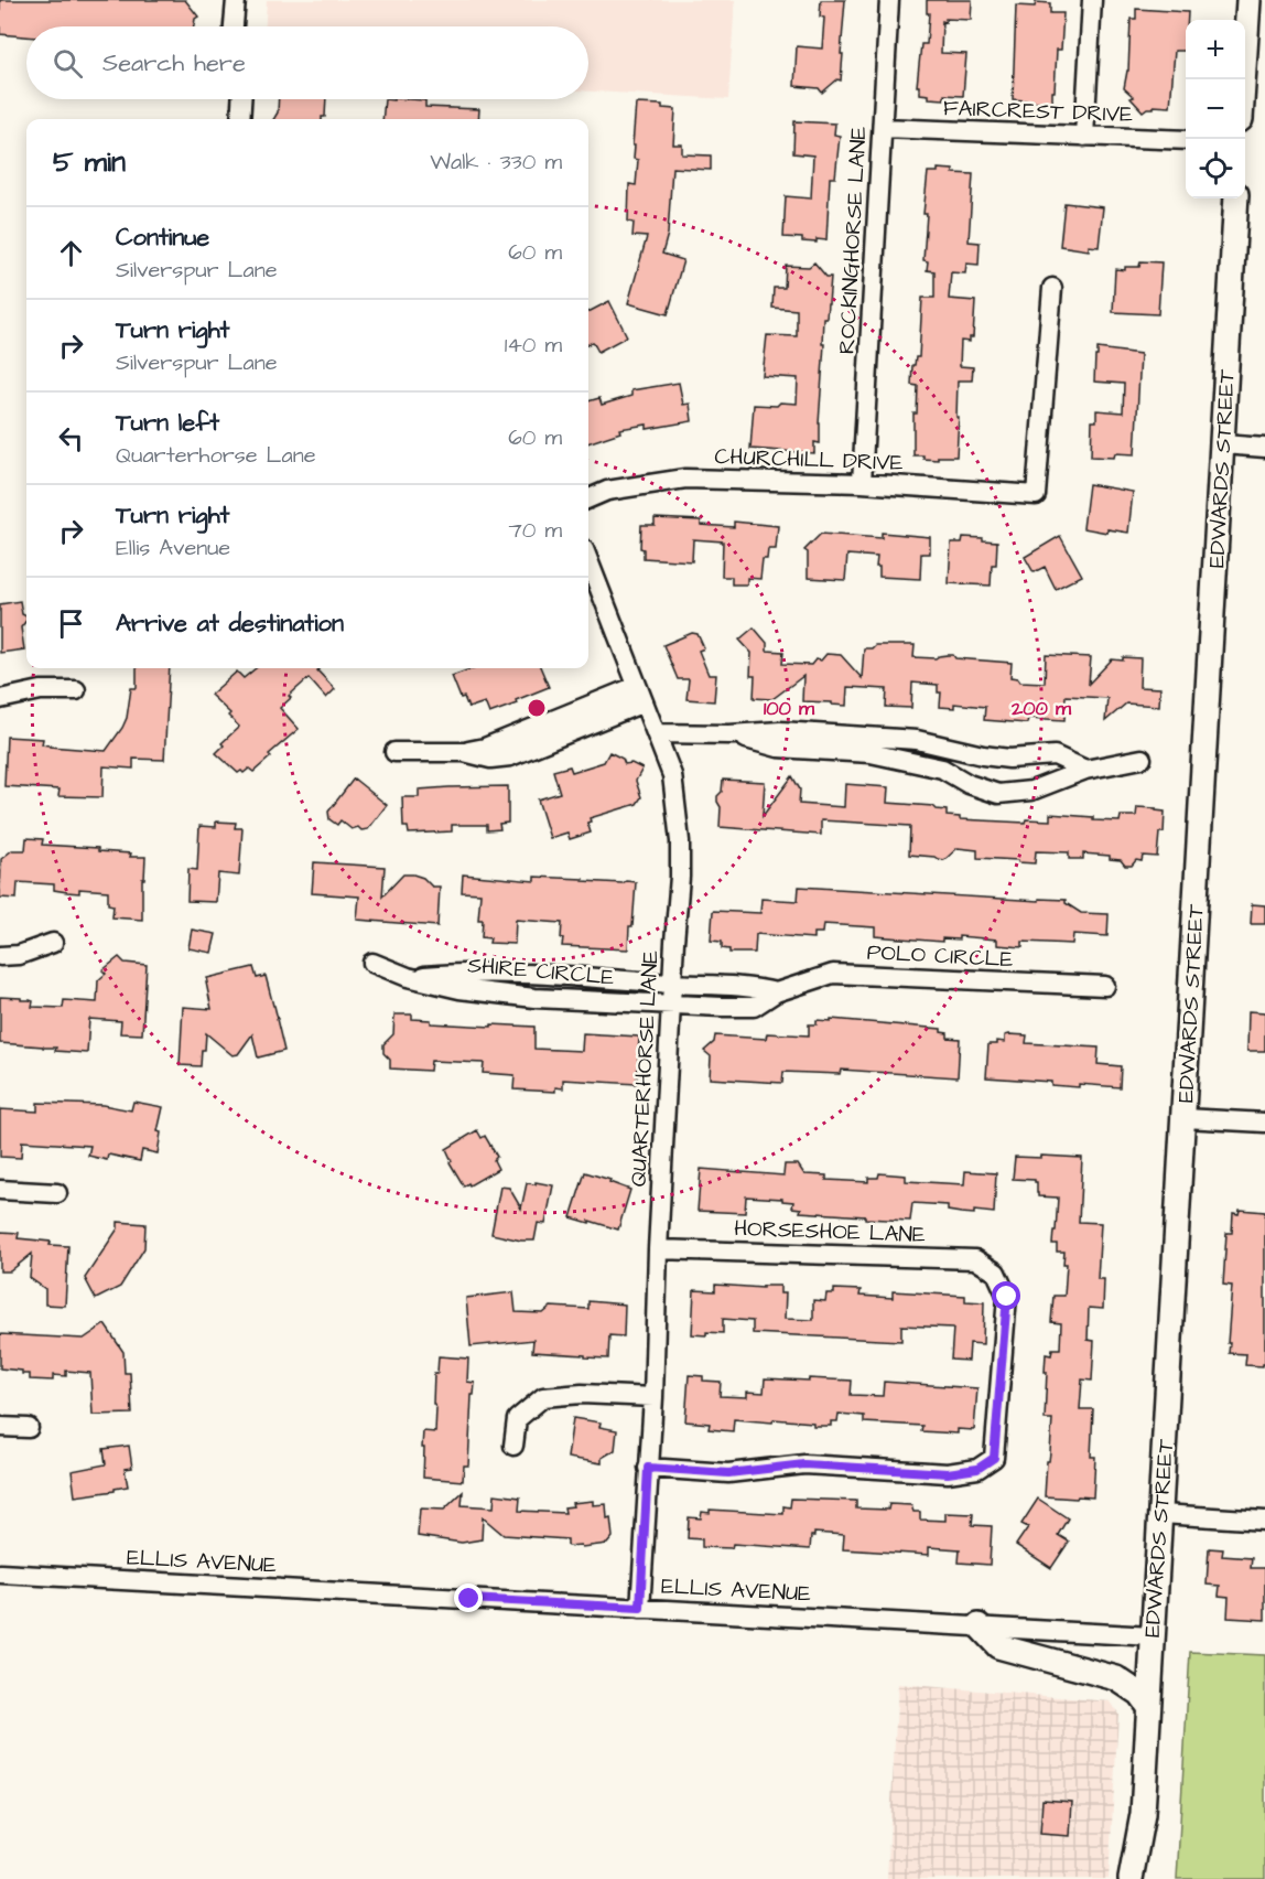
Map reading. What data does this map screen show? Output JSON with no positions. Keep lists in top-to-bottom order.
{
  "streets": {
    "main road": ["EDWARDS STREET"],
    "street": [
      "FAIRCREST DRIVE",
      "ROCKINGHORSE LANE",
      "CHURCHILL DRIVE",
      "POLO CIRCLE",
      "SHIRE CIRCLE",
      "QUARTERHORSE LANE",
      "HORSESHOE LANE",
      "ELLIS AVENUE"
    ]
  },
  "crossings": [
    ["FAIRCREST DRIVE", "ROCKINGHORSE LANE"],
    ["ROCKINGHORSE LANE", "CHURCHILL DRIVE"],
    ["EDWARDS STREET", "ELLIS AVENUE"],
    ["POLO CIRCLE", "SHIRE CIRCLE"],
    ["POLO CIRCLE", "QUARTERHORSE LANE"],
    ["SHIRE CIRCLE", "QUARTERHORSE LANE"],
    ["QUARTERHORSE LANE", "HORSESHOE LANE"],
    ["QUARTERHORSE LANE", "ELLIS AVENUE"]
  ],
  "page": {
    "map_buttons": ["+", "−"],
    "search": "Search here",
    "heading": ["5 min", "Walk · 330 m"],
    "list": [
      ["Continue", "Silverspur Lane", "60 m"],
      ["Turn right", "Silverspur Lane", "140 m"],
      ["Turn left", "Quarterhorse Lane", "60 m"],
      ["Turn right", "Ellis Avenue", "70 m"],
      "Arrive at destination"
    ]
  },
  "rings": ["100 m", "200 m"]
}
